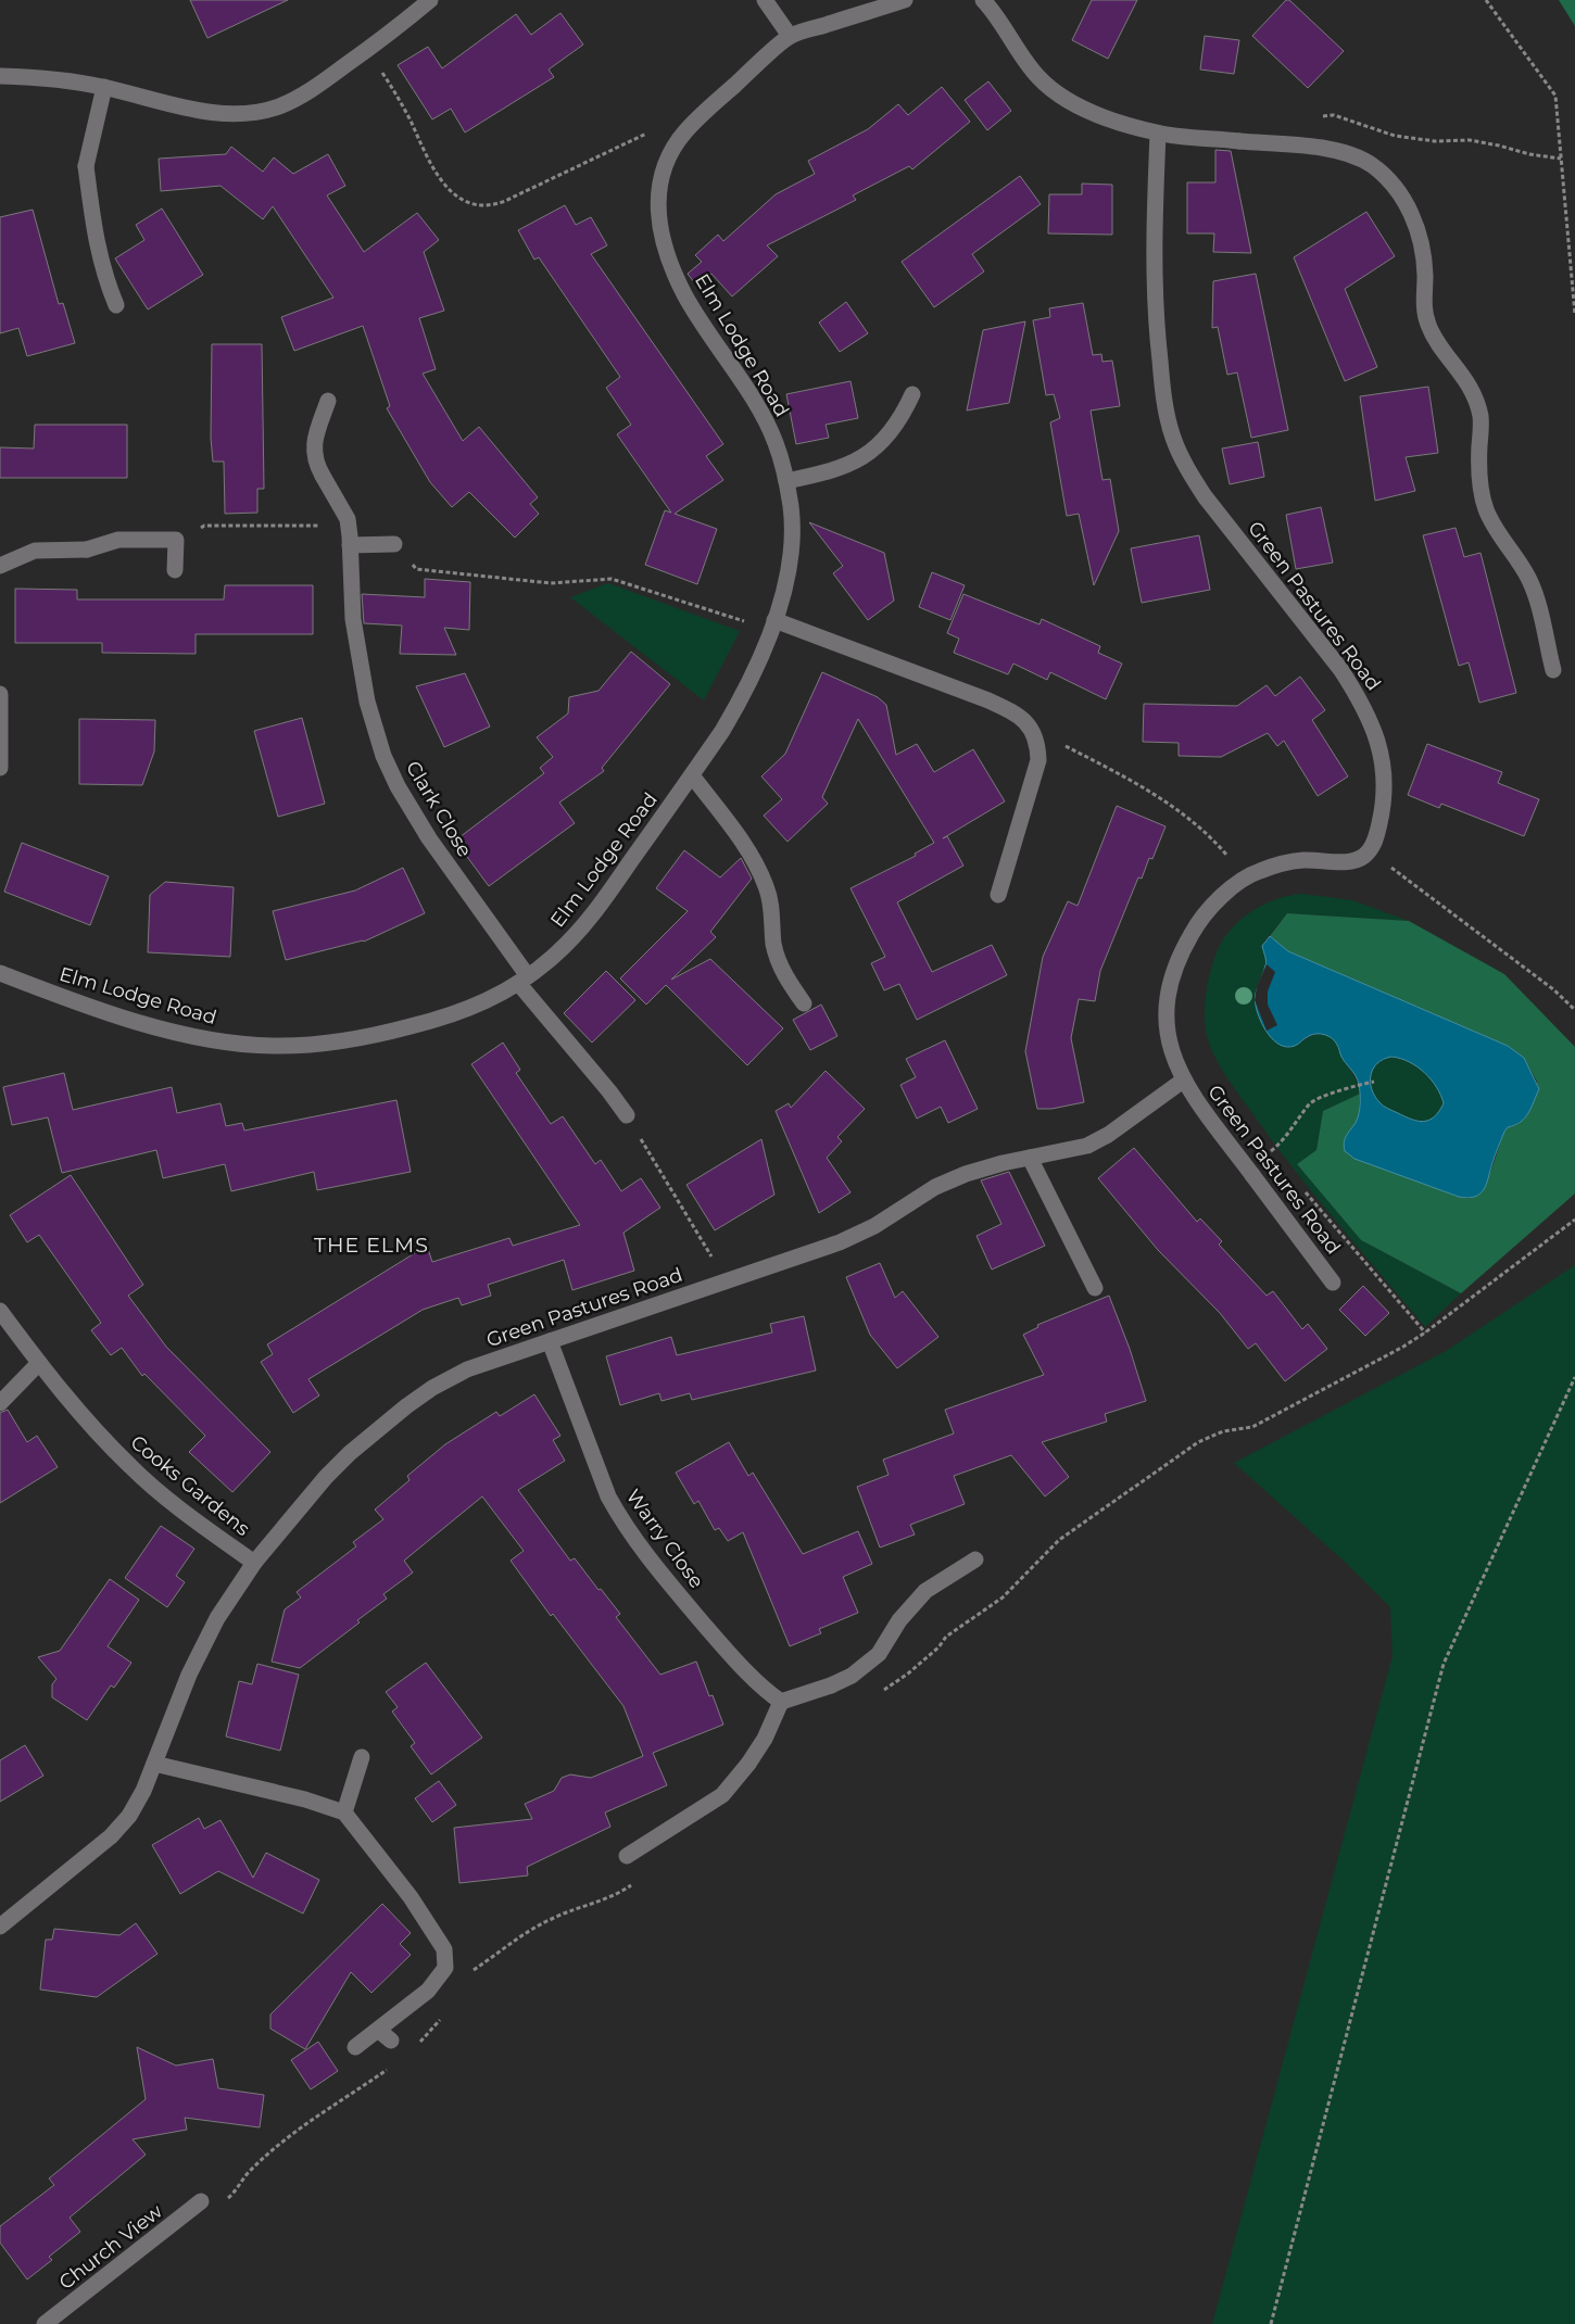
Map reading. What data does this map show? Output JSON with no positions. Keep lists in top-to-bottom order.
{
  "streets": {
    "street": [
      "Elm Lodge Road",
      "Green Pastures Road",
      "Clark Close",
      "Cooks Gardens",
      "Warry Close",
      "Church View"
    ]
  },
  "crossings": [
    ["Elm Lodge Road", "Clark Close"],
    ["Green Pastures Road", "Cooks Gardens"],
    ["Green Pastures Road", "Warry Close"]
  ],
  "districts": ["THE ELMS"]
}
